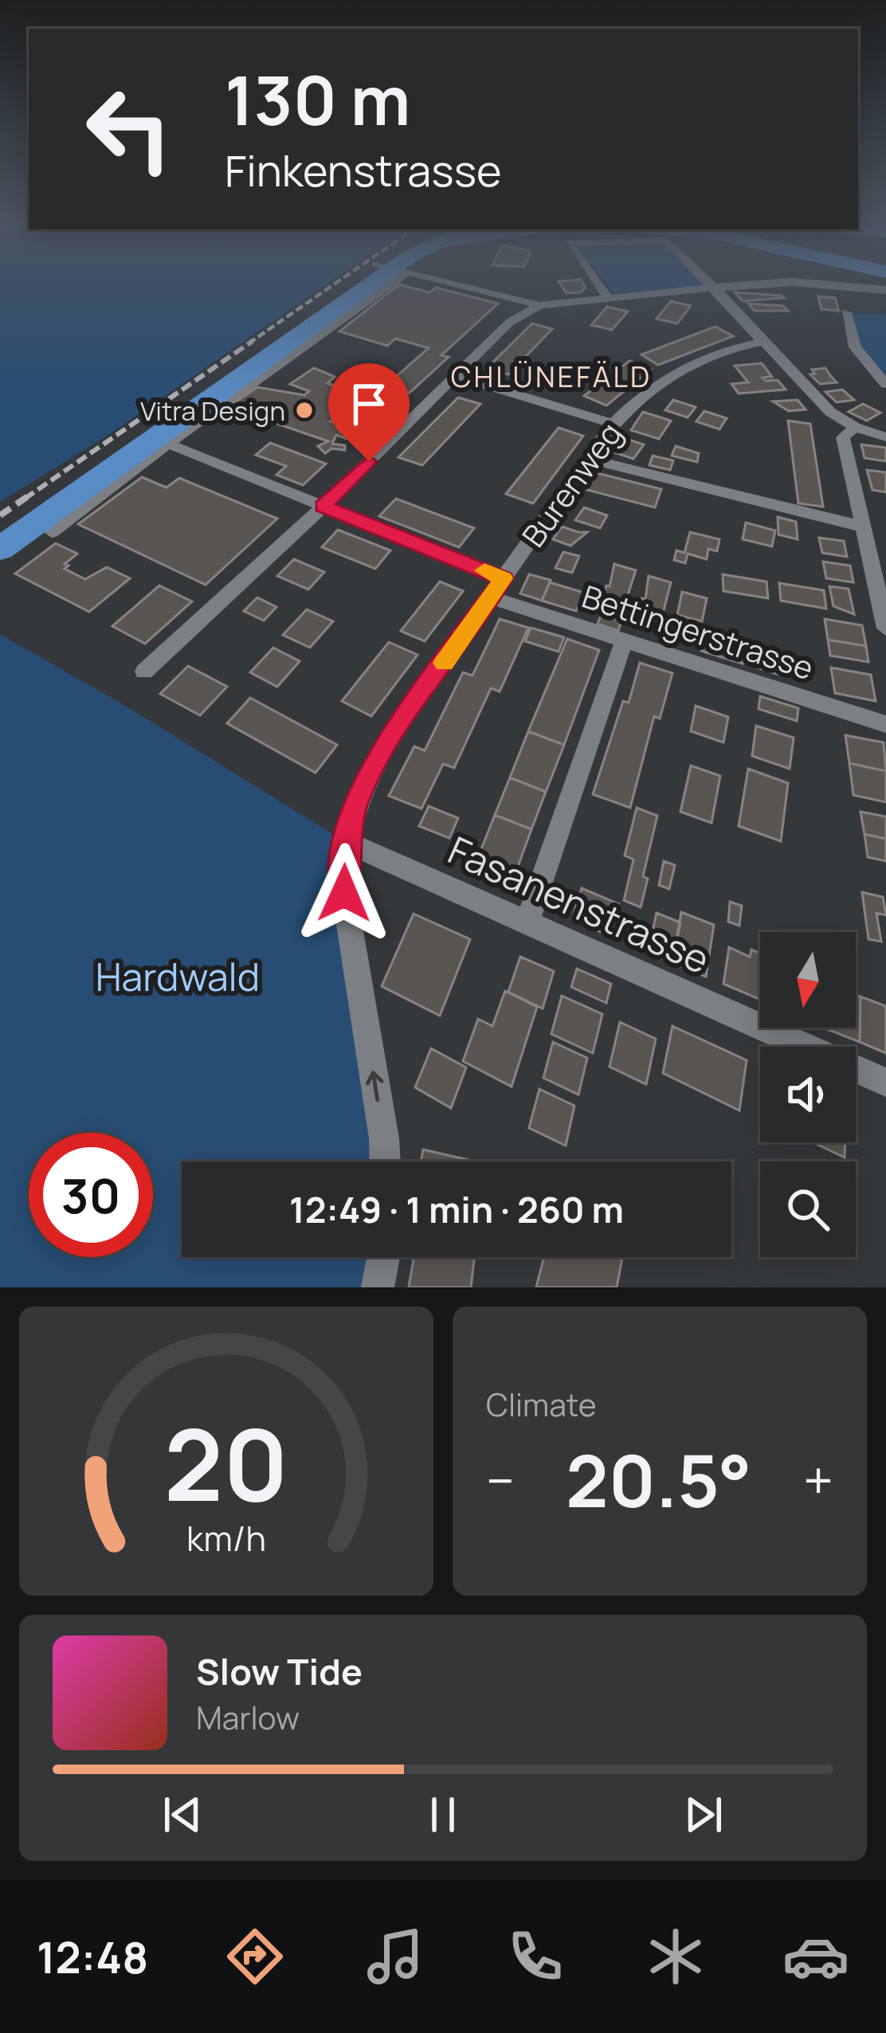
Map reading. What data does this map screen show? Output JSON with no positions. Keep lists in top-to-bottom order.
{
  "streets": {
    "street": ["Burenweg", "Bettingerstrasse", "Fasanenstrasse"]
  },
  "crossings": [
    ["Burenweg", "Bettingerstrasse"],
    ["Burenweg", "Fasanenstrasse"]
  ],
  "districts": ["CHLÜNEFÄLD"],
  "parks": ["Hardwald"],
  "places": ["Vitra Design"],
  "north": "bottom",
  "page": {
    "turn": ["130 m", "Finkenstrasse"],
    "limit": "30",
    "trip": "12:49 · 1 min · 260 m",
    "tile": "Climate",
    "heat": ["−", "20.5°", "+"],
    "song": ["Slow Tide", "Marlow"],
    "tabs": "12:48",
    "gauge": ["20", "km/h"]
  }
}
